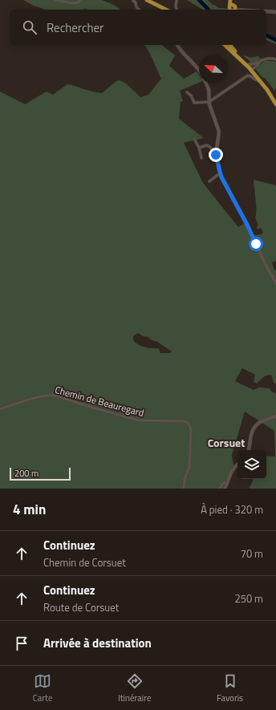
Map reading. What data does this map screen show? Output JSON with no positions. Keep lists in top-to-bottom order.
{
  "streets": {
    "street": ["Chemin de Beauregard"]
  },
  "districts": ["Corsuet"],
  "scale_bar": "200 m",
  "north": "top left",
  "page": {
    "search": "Rechercher",
    "scale": "200 m",
    "heading": ["4 min", "À pied · 320 m"],
    "list": [
      ["Continuez", "Chemin de Corsuet", "70 m"],
      ["Continuez", "Route de Corsuet", "250 m"],
      "Arrivée à destination"
    ],
    "nav": ["Carte", "Itinéraire", "Favoris"]
  }
}
